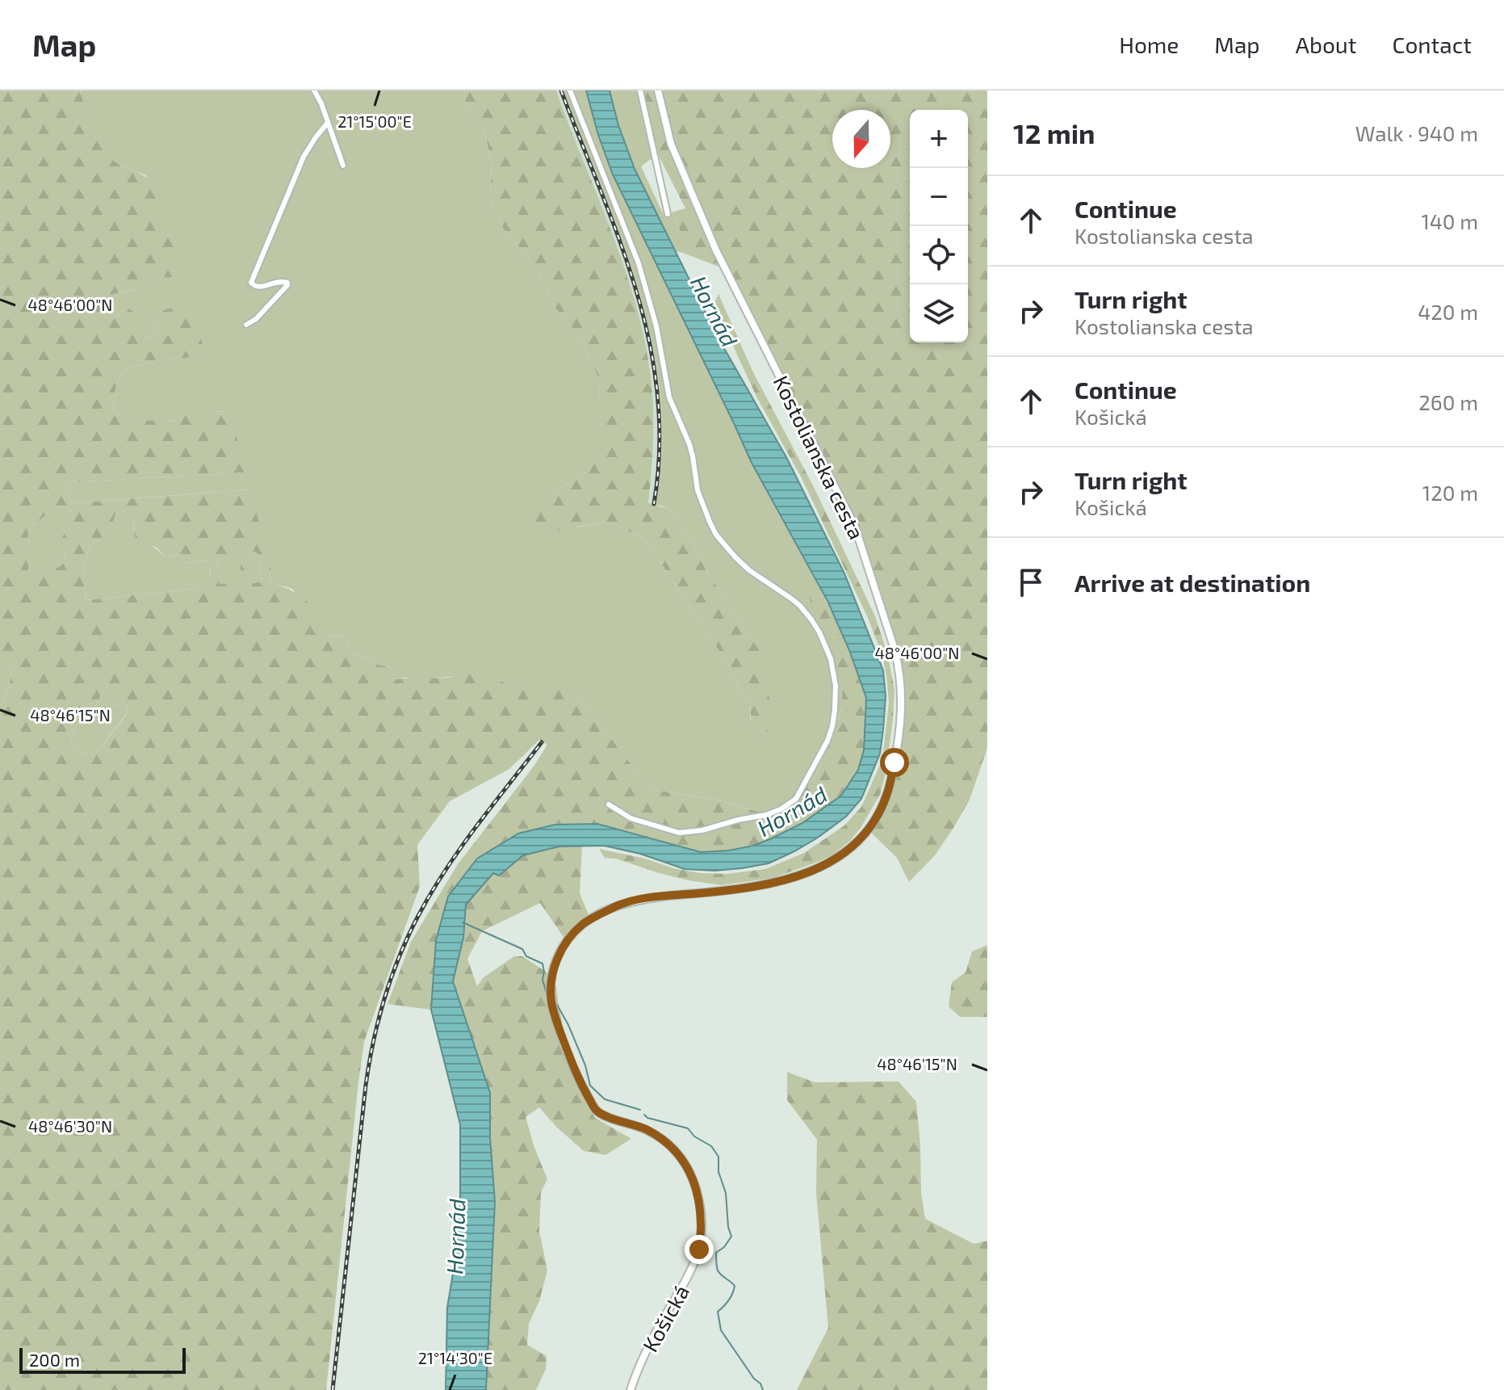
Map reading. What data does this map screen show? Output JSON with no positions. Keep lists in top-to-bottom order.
{
  "streets": {
    "street": ["Kostolianska cesta", "Košická"]
  },
  "crossings": [
    ["Kostolianska cesta", "Košická"]
  ],
  "water": ["Hornád"],
  "scale_bar": "200 m",
  "north": "bottom",
  "page": {
    "header": "Map",
    "nav": [
      "Home",
      "Map",
      "About",
      "Contact"
    ],
    "heading": ["12 min", "Walk · 940 m"],
    "map_buttons": ["+", "−"],
    "list": [
      ["Continue", "Kostolianska cesta", "140 m"],
      ["Turn right", "Kostolianska cesta", "420 m"],
      ["Continue", "Košická", "260 m"],
      ["Turn right", "Košická", "120 m"],
      "Arrive at destination"
    ],
    "scale": "200 m"
  },
  "coordinates": [
    "21°15'00\"E",
    "48°46'00\"N",
    "48°46'15\"N",
    "48°46'30\"N",
    "21°14'30\"E"
  ]
}
